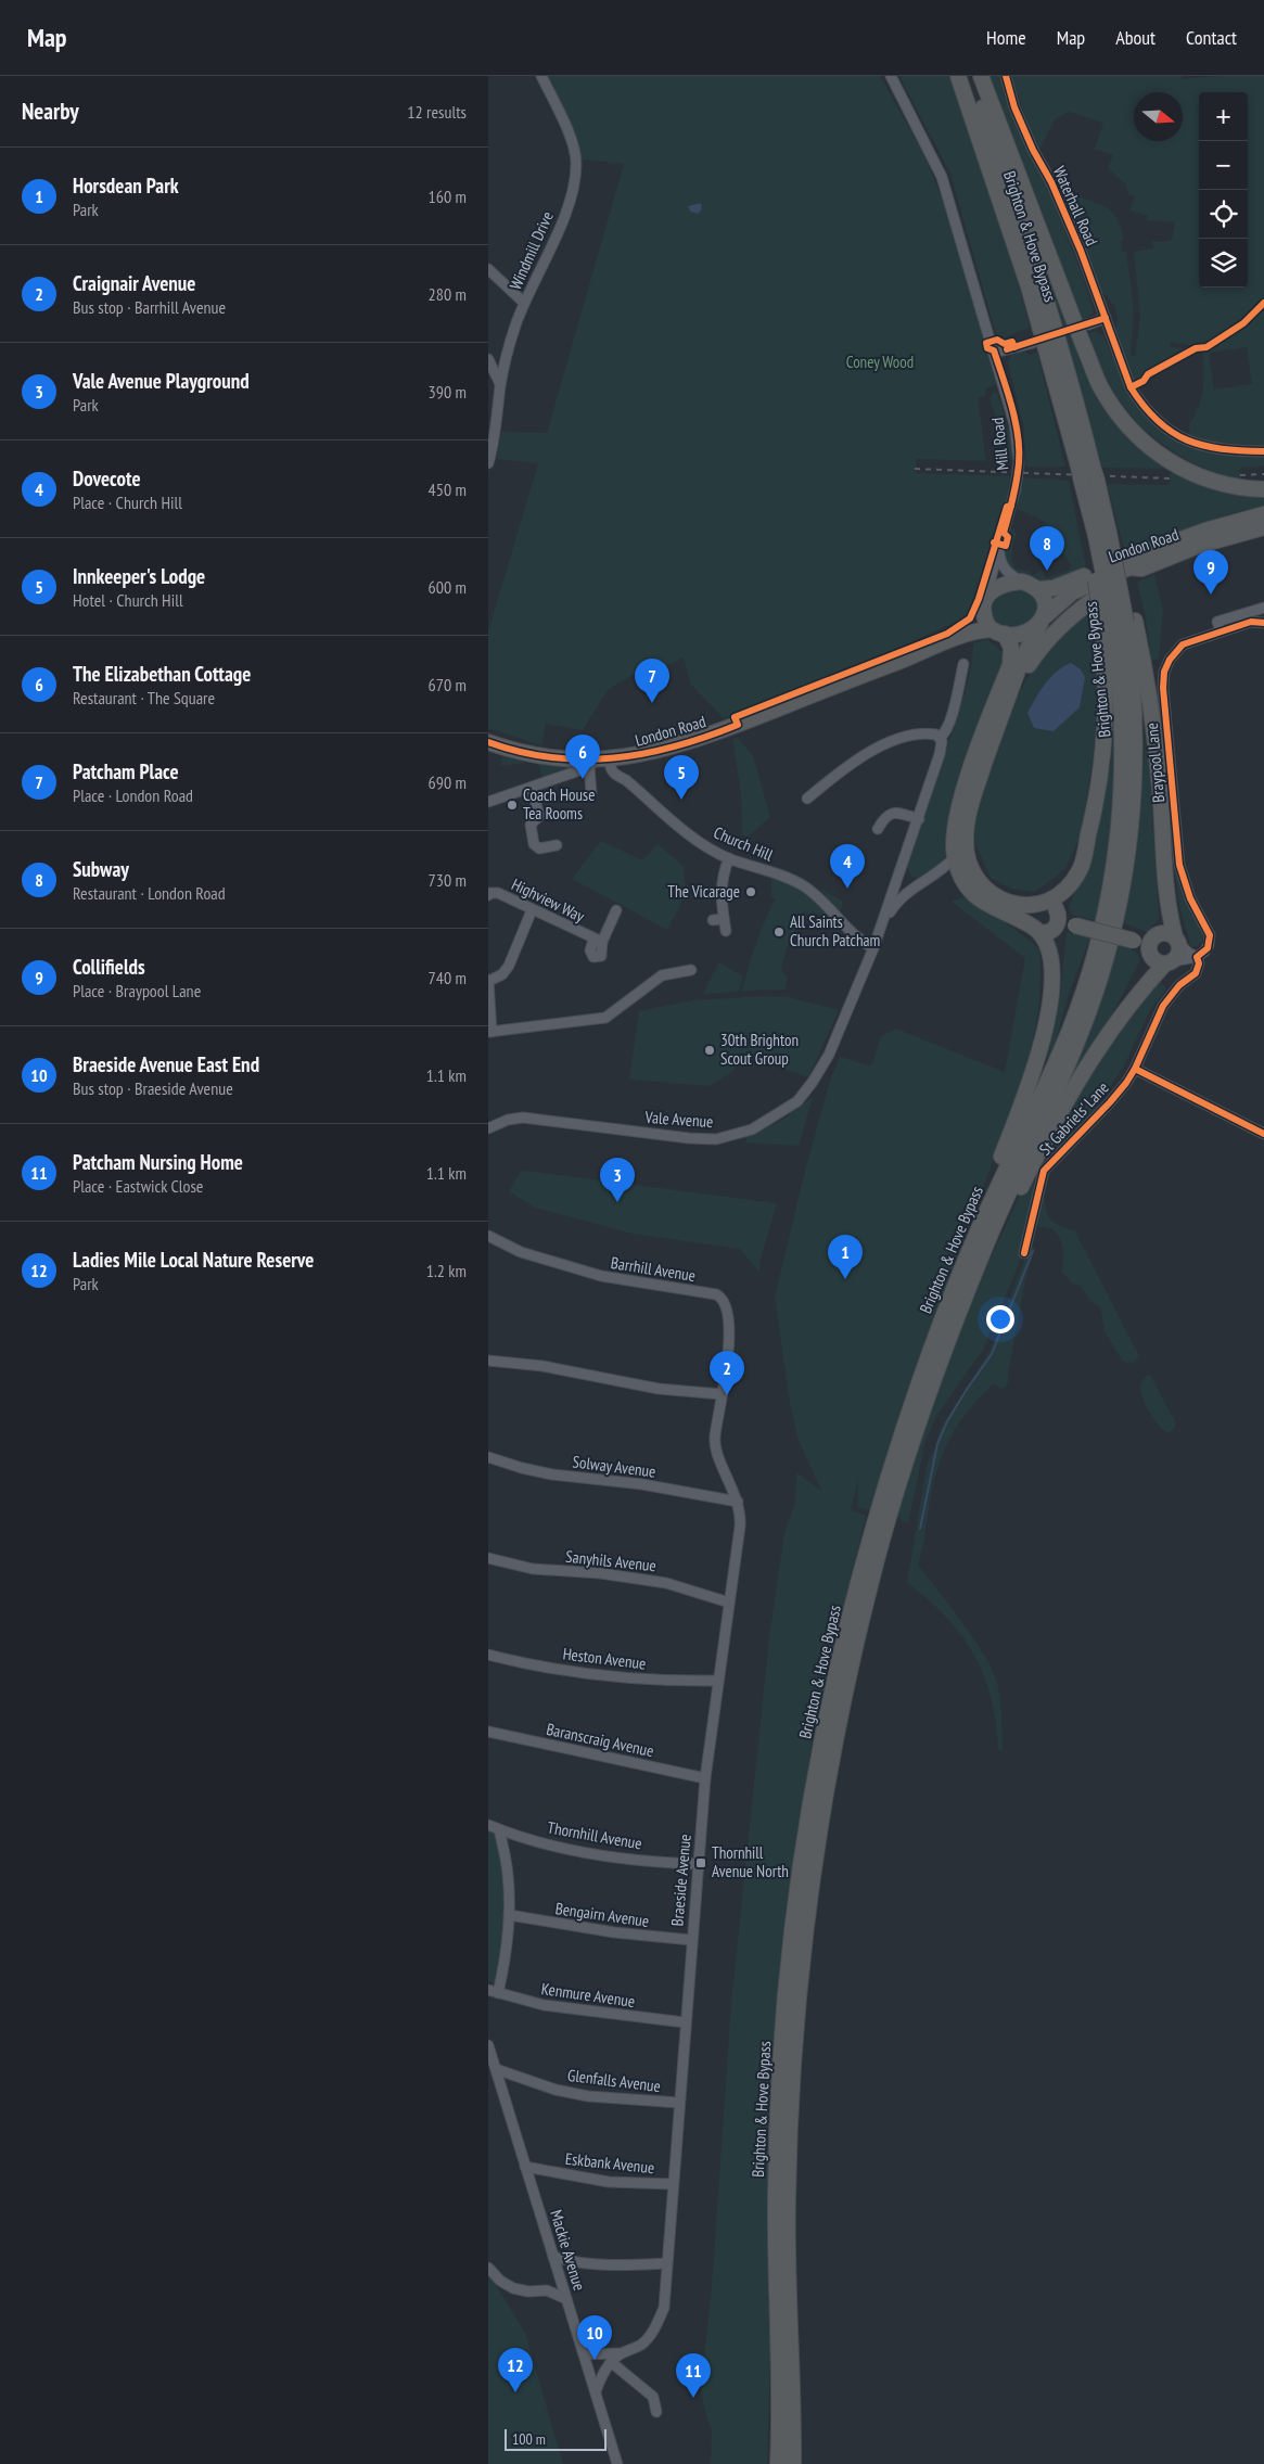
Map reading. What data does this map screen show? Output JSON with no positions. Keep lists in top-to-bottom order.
{
  "streets": {
    "highway": ["Brighton & Hove Bypass", "London Road"],
    "street": [
      "Waterhall Road",
      "Windmill Drive",
      "Mill Road",
      "Braypool Lane",
      "Church Hill",
      "Highview Way",
      "St Gabriels' Lane",
      "Vale Avenue",
      "Barrhill Avenue",
      "Solway Avenue",
      "Sanyhils Avenue",
      "Heston Avenue",
      "Baranscraig Avenue",
      "Thornhill Avenue",
      "Braeside Avenue",
      "Bengairn Avenue",
      "Kenmure Avenue",
      "Glenfalls Avenue",
      "Eskbank Avenue",
      "Mackie Avenue"
    ]
  },
  "crossings": [
    ["Mill Road", "London Road"],
    ["London Road", "Church Hill"],
    ["Braypool Lane", "St Gabriels' Lane"],
    ["Church Hill", "Vale Avenue"],
    ["Barrhill Avenue", "Braeside Avenue"],
    ["Solway Avenue", "Braeside Avenue"],
    ["Sanyhils Avenue", "Braeside Avenue"],
    ["Heston Avenue", "Braeside Avenue"],
    ["Baranscraig Avenue", "Braeside Avenue"],
    ["Thornhill Avenue", "Braeside Avenue"],
    ["Braeside Avenue", "Bengairn Avenue"],
    ["Braeside Avenue", "Kenmure Avenue"],
    ["Braeside Avenue", "Glenfalls Avenue"],
    ["Braeside Avenue", "Eskbank Avenue"],
    ["Braeside Avenue", "Mackie Avenue"],
    ["Glenfalls Avenue", "Mackie Avenue"],
    ["Eskbank Avenue", "Mackie Avenue"]
  ],
  "parks": ["Coney Wood"],
  "places": {
    "other": [
      "Coach House Tea Rooms",
      "The Vicarage",
      "All Saints Church Patcham",
      "30th Brighton Scout Group"
    ],
    "transit": ["Thornhill Avenue North"]
  },
  "scale_bar": "100 m",
  "north": "right",
  "page": {
    "header": "Map",
    "nav": [
      "Home",
      "Map",
      "About",
      "Contact"
    ],
    "heading": ["Nearby", "12 results"],
    "map_buttons": ["+", "−"],
    "list": [
      {
        "mark": "1",
        "name": "Horsdean Park",
        "note": "Park",
        "value": "160 m"
      },
      {
        "mark": "2",
        "name": "Craignair Avenue",
        "note": "Bus stop · Barrhill Avenue",
        "value": "280 m"
      },
      {
        "mark": "3",
        "name": "Vale Avenue Playground",
        "note": "Park",
        "value": "390 m"
      },
      {
        "mark": "4",
        "name": "Dovecote",
        "note": "Place · Church Hill",
        "value": "450 m"
      },
      {
        "mark": "5",
        "name": "Innkeeper's Lodge",
        "note": "Hotel · Church Hill",
        "value": "600 m"
      },
      {
        "mark": "6",
        "name": "The Elizabethan Cottage",
        "note": "Restaurant · The Square",
        "value": "670 m"
      },
      {
        "mark": "7",
        "name": "Patcham Place",
        "note": "Place · London Road",
        "value": "690 m"
      },
      {
        "mark": "8",
        "name": "Subway",
        "note": "Restaurant · London Road",
        "value": "730 m"
      },
      {
        "mark": "9",
        "name": "Collifields",
        "note": "Place · Braypool Lane",
        "value": "740 m"
      },
      {
        "mark": "10",
        "name": "Braeside Avenue East End",
        "note": "Bus stop · Braeside Avenue",
        "value": "1.1 km"
      },
      {
        "mark": "11",
        "name": "Patcham Nursing Home",
        "note": "Place · Eastwick Close",
        "value": "1.1 km"
      },
      {
        "mark": "12",
        "name": "Ladies Mile Local Nature Reserve",
        "note": "Park",
        "value": "1.2 km"
      }
    ],
    "pins": [
      "8",
      "9",
      "7",
      "6",
      "5",
      "4",
      "3",
      "1",
      "2",
      "10",
      "12",
      "11"
    ],
    "scale": "100 m"
  }
}
